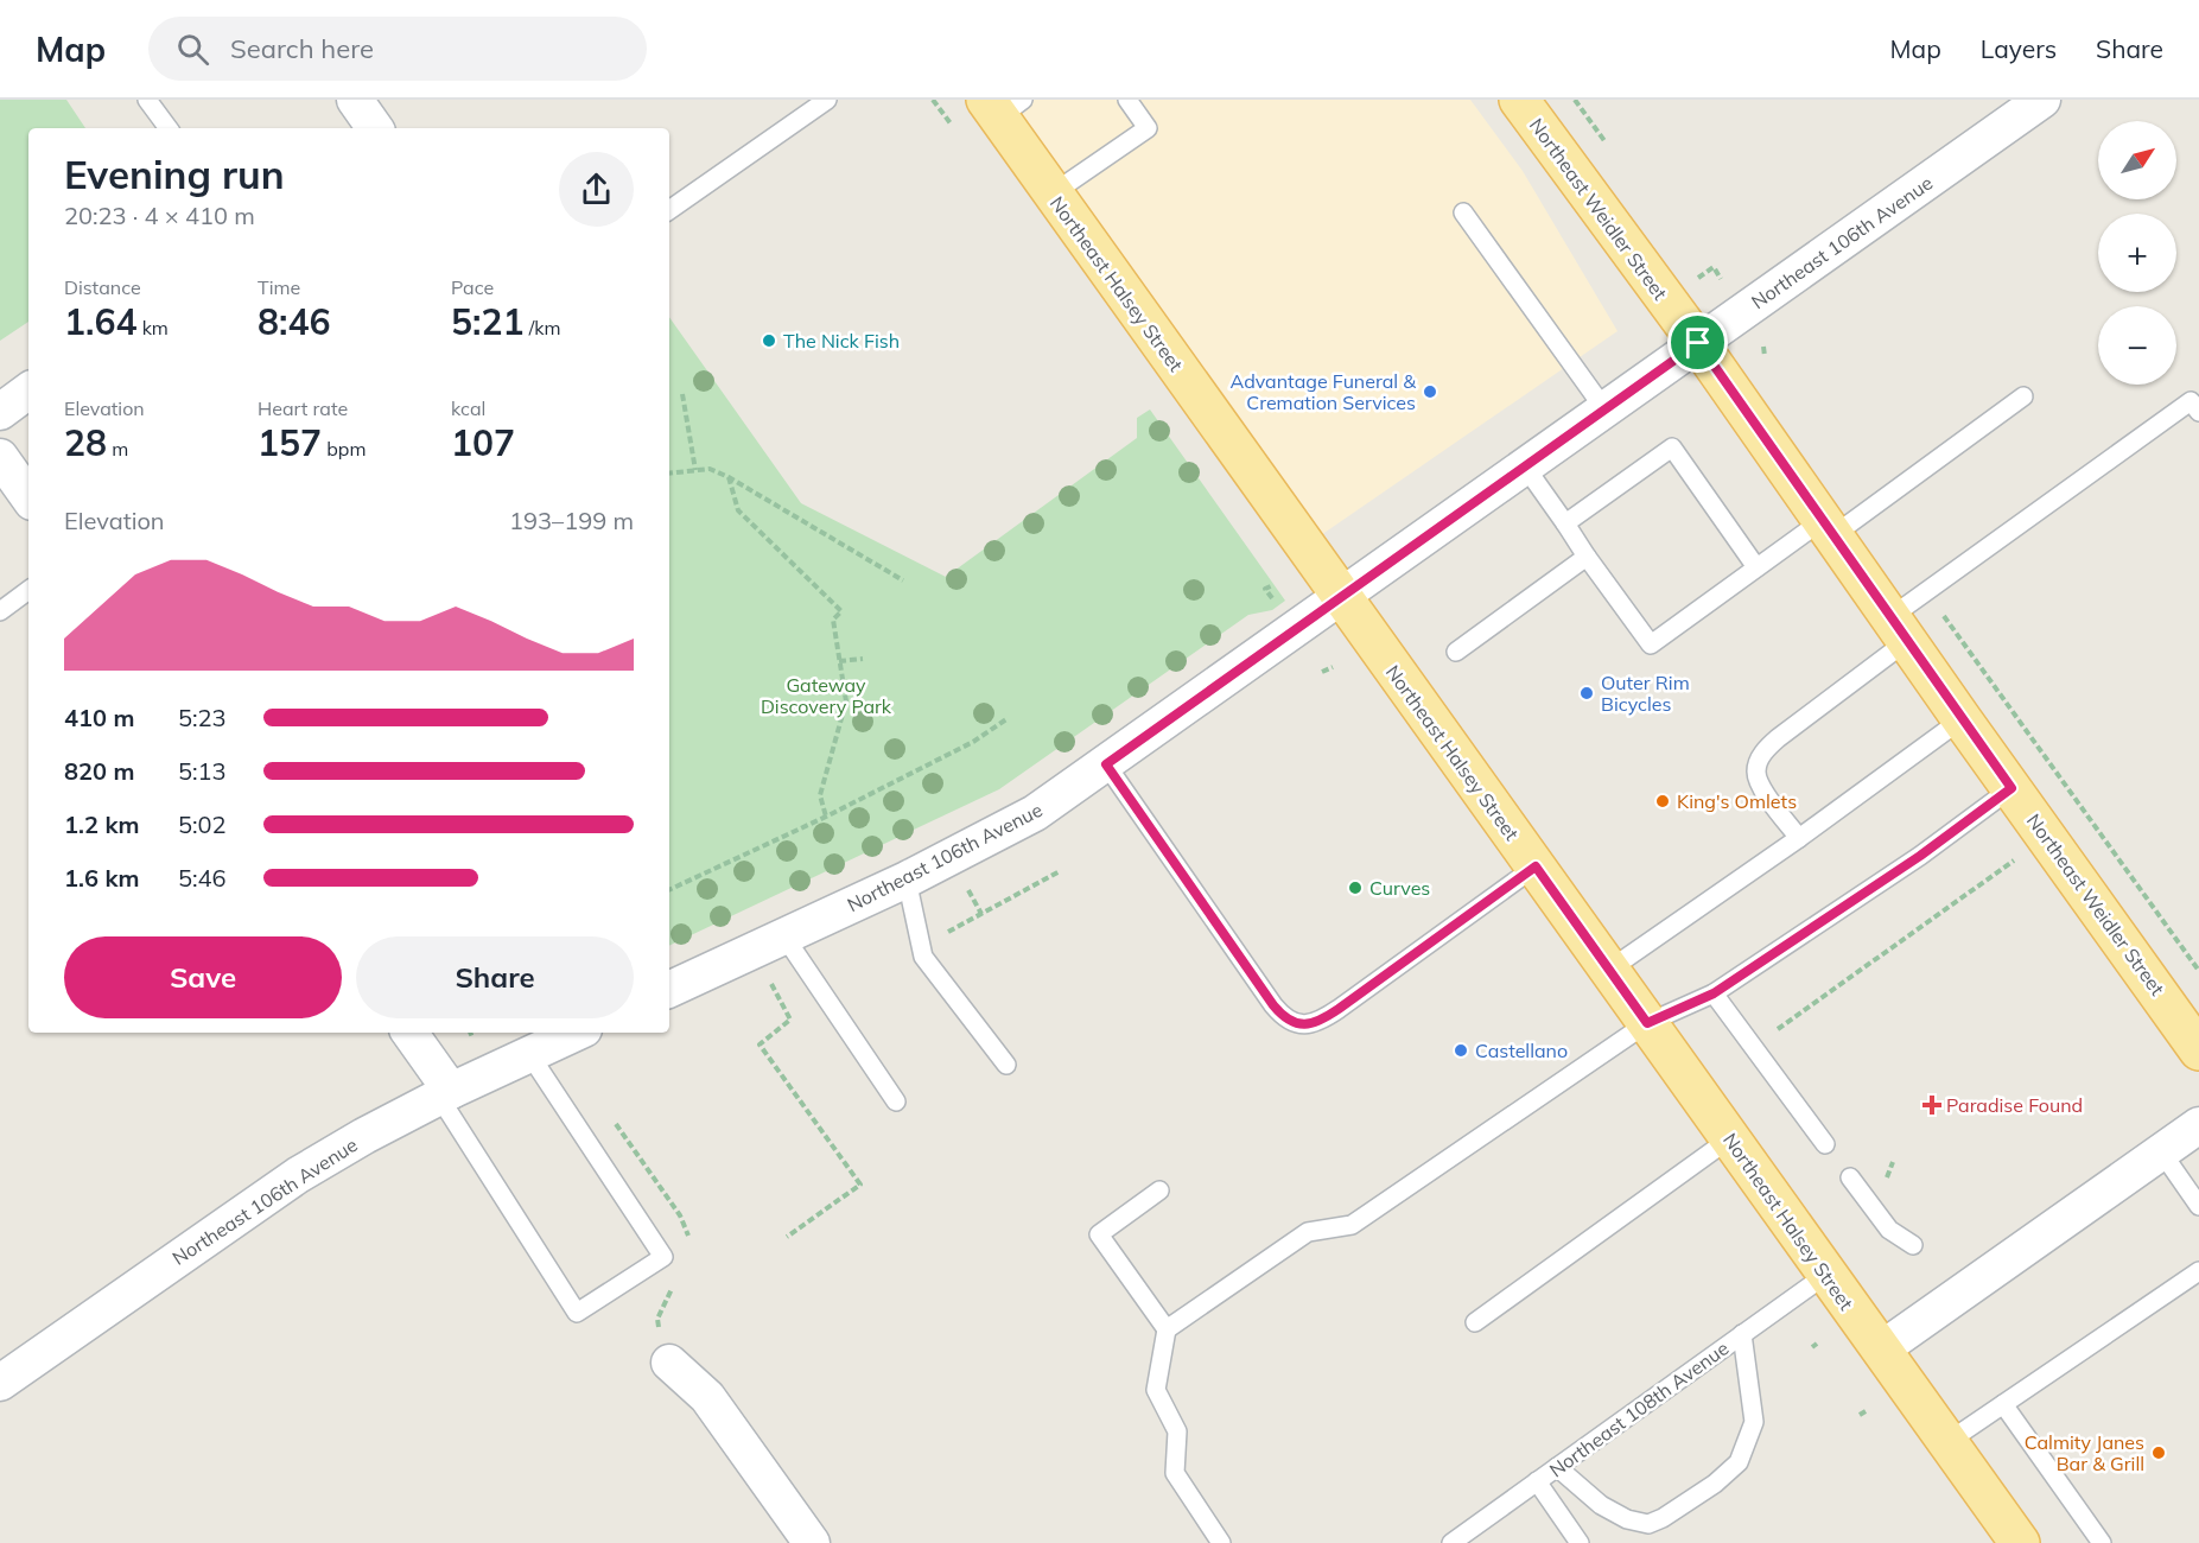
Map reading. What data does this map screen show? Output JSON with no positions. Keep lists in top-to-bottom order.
{
  "streets": {
    "main road": ["Northeast Weidler Street", "Northeast Halsey Street"],
    "street": ["Northeast 106th Avenue"],
    "lane": ["Northeast 108th Avenue"]
  },
  "crossings": [
    ["Northeast Weidler Street", "Northeast 106th Avenue"],
    ["Northeast 106th Avenue", "Northeast Halsey Street"],
    ["Northeast Halsey Street", "Northeast 108th Avenue"]
  ],
  "parks": ["Gateway Discovery Park"],
  "places": {
    "other": [
      "The Nick Fish",
      "Advantage Funeral & Cremation Services",
      "Outer Rim Bicycles",
      "King's Omlets",
      "Curves",
      "Castellano",
      "Calmity Janes Bar & Grill"
    ],
    "health": ["Paradise Found"]
  },
  "north": "top right",
  "page": {
    "header": "Map",
    "search": "Search here",
    "nav": ["Map", "Layers", "Share"],
    "map_buttons": ["+", "−"],
    "heading": ["Evening run", "20:23 · 4 × 410 m"],
    "stats": [
      ["Distance", "1.64 km"],
      ["Time", "8:46"],
      ["Pace", "5:21 /km"],
      ["Elevation", "28 m"],
      ["Heart rate", "157 bpm"],
      ["kcal", "107"]
    ],
    "chart": ["Elevation", "193–199 m"],
    "list": [
      {
        "name": "410 m",
        "note": "5:23"
      },
      {
        "name": "820 m",
        "note": "5:13"
      },
      {
        "name": "1.2 km",
        "note": "5:02"
      },
      {
        "name": "1.6 km",
        "note": "5:46"
      }
    ],
    "buttons": ["Save", "Share"]
  }
}
